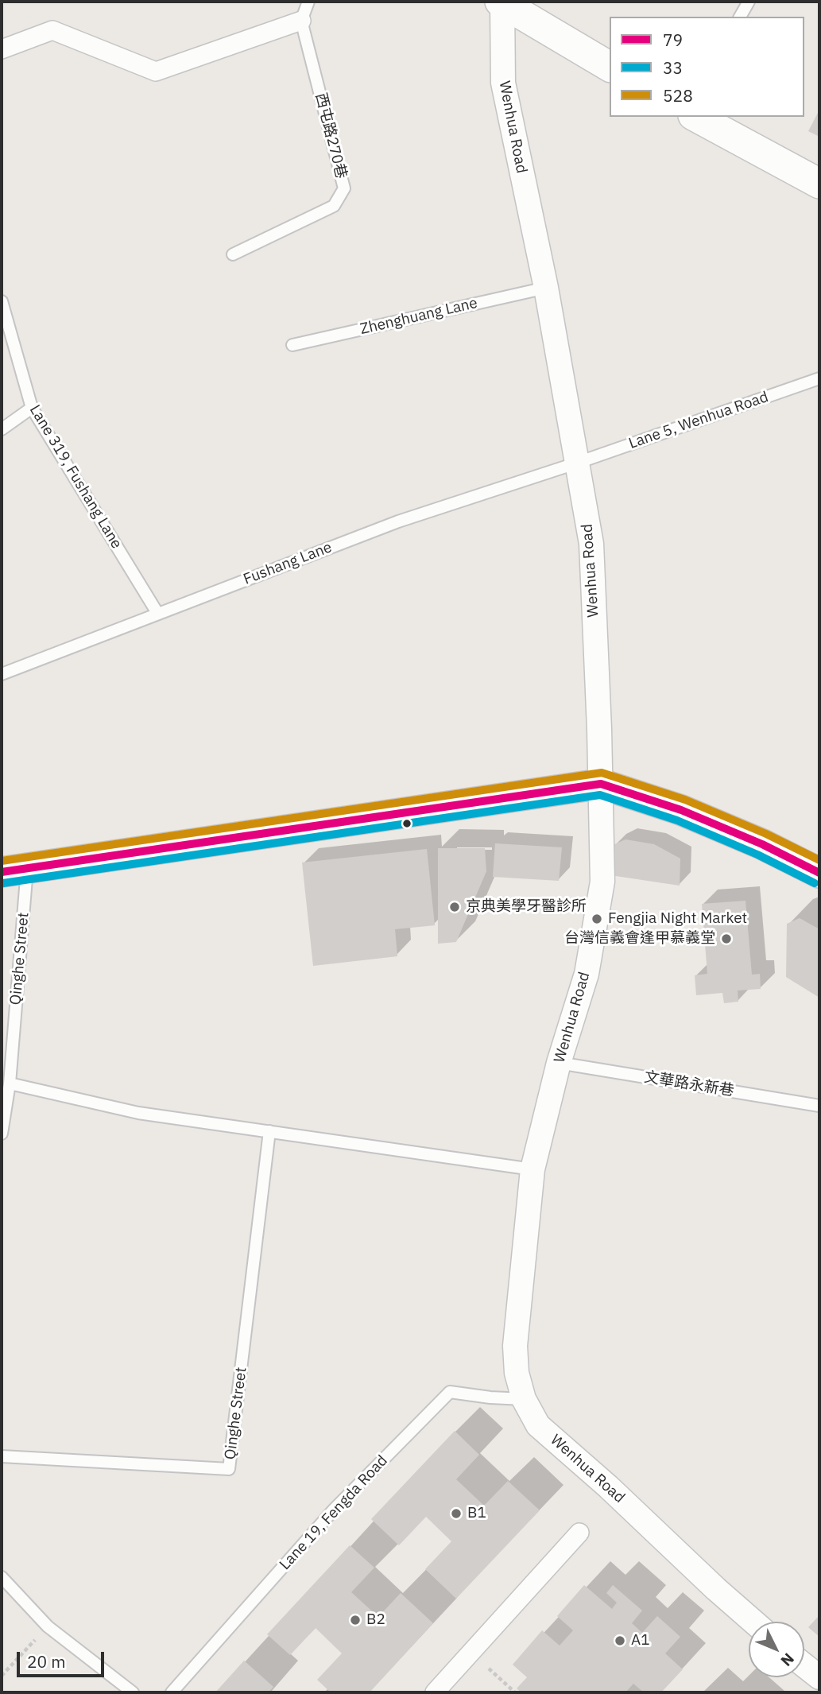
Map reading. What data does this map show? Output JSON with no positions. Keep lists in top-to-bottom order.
{
  "streets": {
    "street": ["Wenhua Road"],
    "lane": [
      "西屯路270巷",
      "Zhenghuang Lane",
      "Lane 5, Wenhua Road",
      "Lane 319, Fushang Lane",
      "Fushang Lane",
      "Qinghe Street",
      "文華路永新巷",
      "Lane 19, Fengda Road"
    ]
  },
  "crossings": [
    ["Wenhua Road", "Zhenghuang Lane"],
    ["Wenhua Road", "Lane 5, Wenhua Road"],
    ["Wenhua Road", "Fushang Lane"],
    ["Wenhua Road", "文華路永新巷"],
    ["Wenhua Road", "Lane 19, Fengda Road"],
    ["Lane 5, Wenhua Road", "Fushang Lane"],
    ["Lane 319, Fushang Lane", "Fushang Lane"]
  ],
  "places": [
    "京典美學牙醫診所",
    "Fengjia Night Market",
    "台灣信義會逢甲慕義堂",
    "B1",
    "B2",
    "A1"
  ],
  "lines": ["transit line 528", "transit line 79", "transit line 33"],
  "legend": ["79", "33", "528"],
  "scale_bar": "20 m",
  "north": "bottom right"
}
